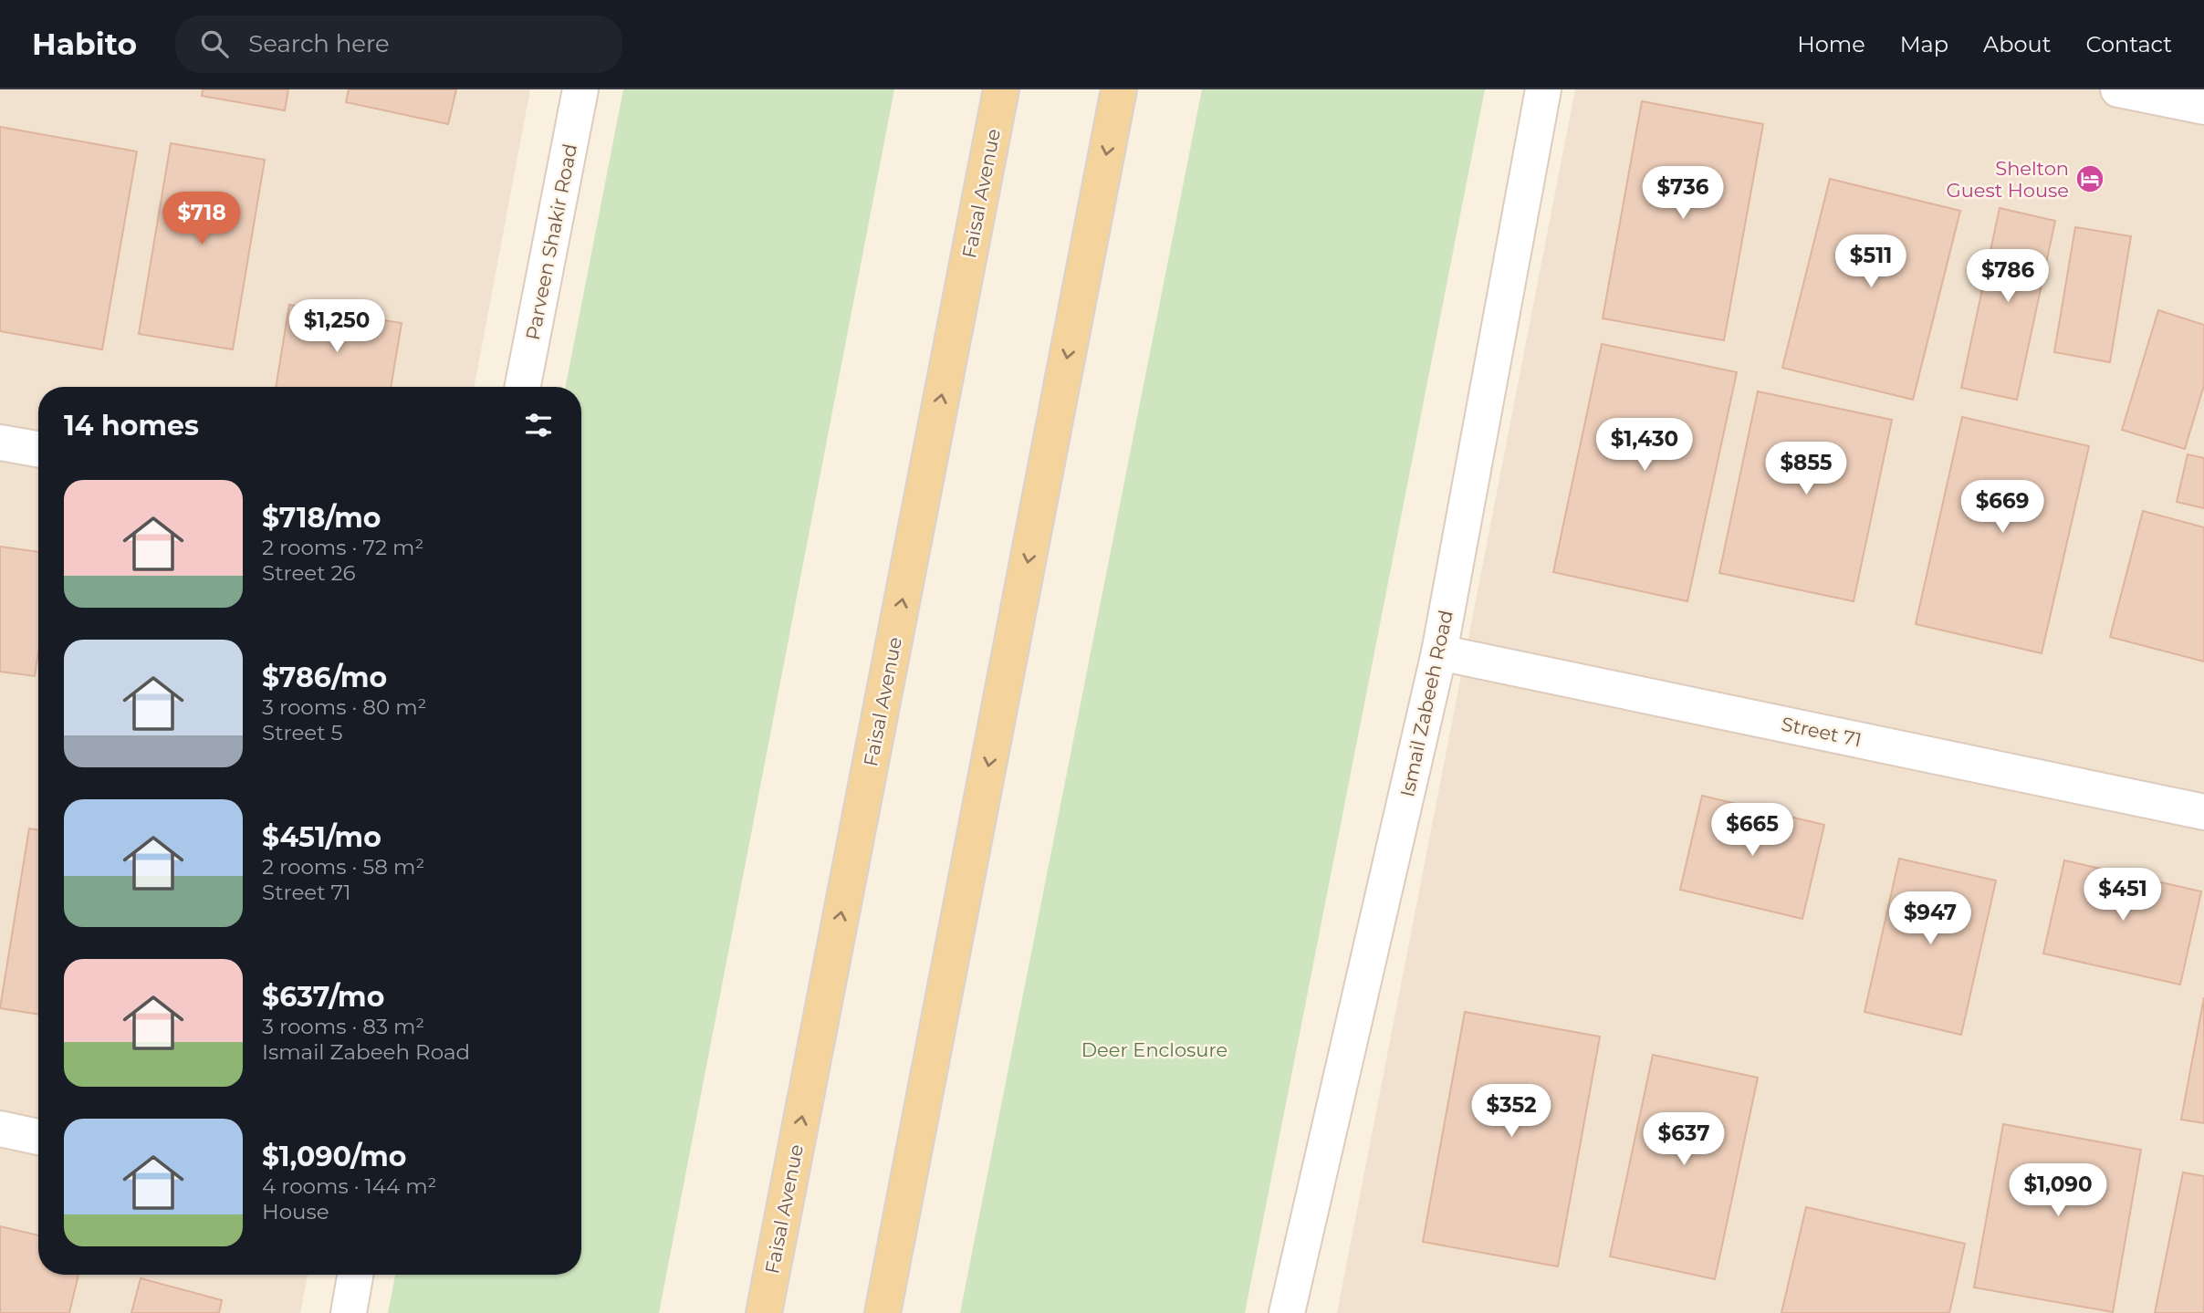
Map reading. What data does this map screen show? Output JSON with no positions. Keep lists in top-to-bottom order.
{
  "streets": {
    "main road": ["Faisal Avenue"],
    "street": ["Parveen Shakir Road", "Ismail Zabeeh Road", "Street 71"]
  },
  "crossings": [
    ["Ismail Zabeeh Road", "Street 71"]
  ],
  "parks": ["Deer Enclosure"],
  "places": {
    "hotel": ["Shelton Guest House"]
  },
  "page": {
    "header": "Habito",
    "search": "Search here",
    "nav": [
      "Home",
      "Map",
      "About",
      "Contact"
    ],
    "price": [
      "$736",
      "$718",
      "$511",
      "$786",
      "$1,250",
      "$1,430",
      "$855",
      "$669",
      "$665",
      "$451",
      "$947",
      "$352",
      "$637",
      "$1,090"
    ],
    "heading": "14 homes",
    "list": [
      {
        "name": "$718/mo",
        "note": "2 rooms · 72 m² · Street 26"
      },
      {
        "name": "$786/mo",
        "note": "3 rooms · 80 m² · Street 5"
      },
      {
        "name": "$451/mo",
        "note": "2 rooms · 58 m² · Street 71"
      },
      {
        "name": "$637/mo",
        "note": "3 rooms · 83 m² · Ismail Zabeeh Road"
      },
      {
        "name": "$1,090/mo",
        "note": "4 rooms · 144 m² · House"
      }
    ]
  }
}
